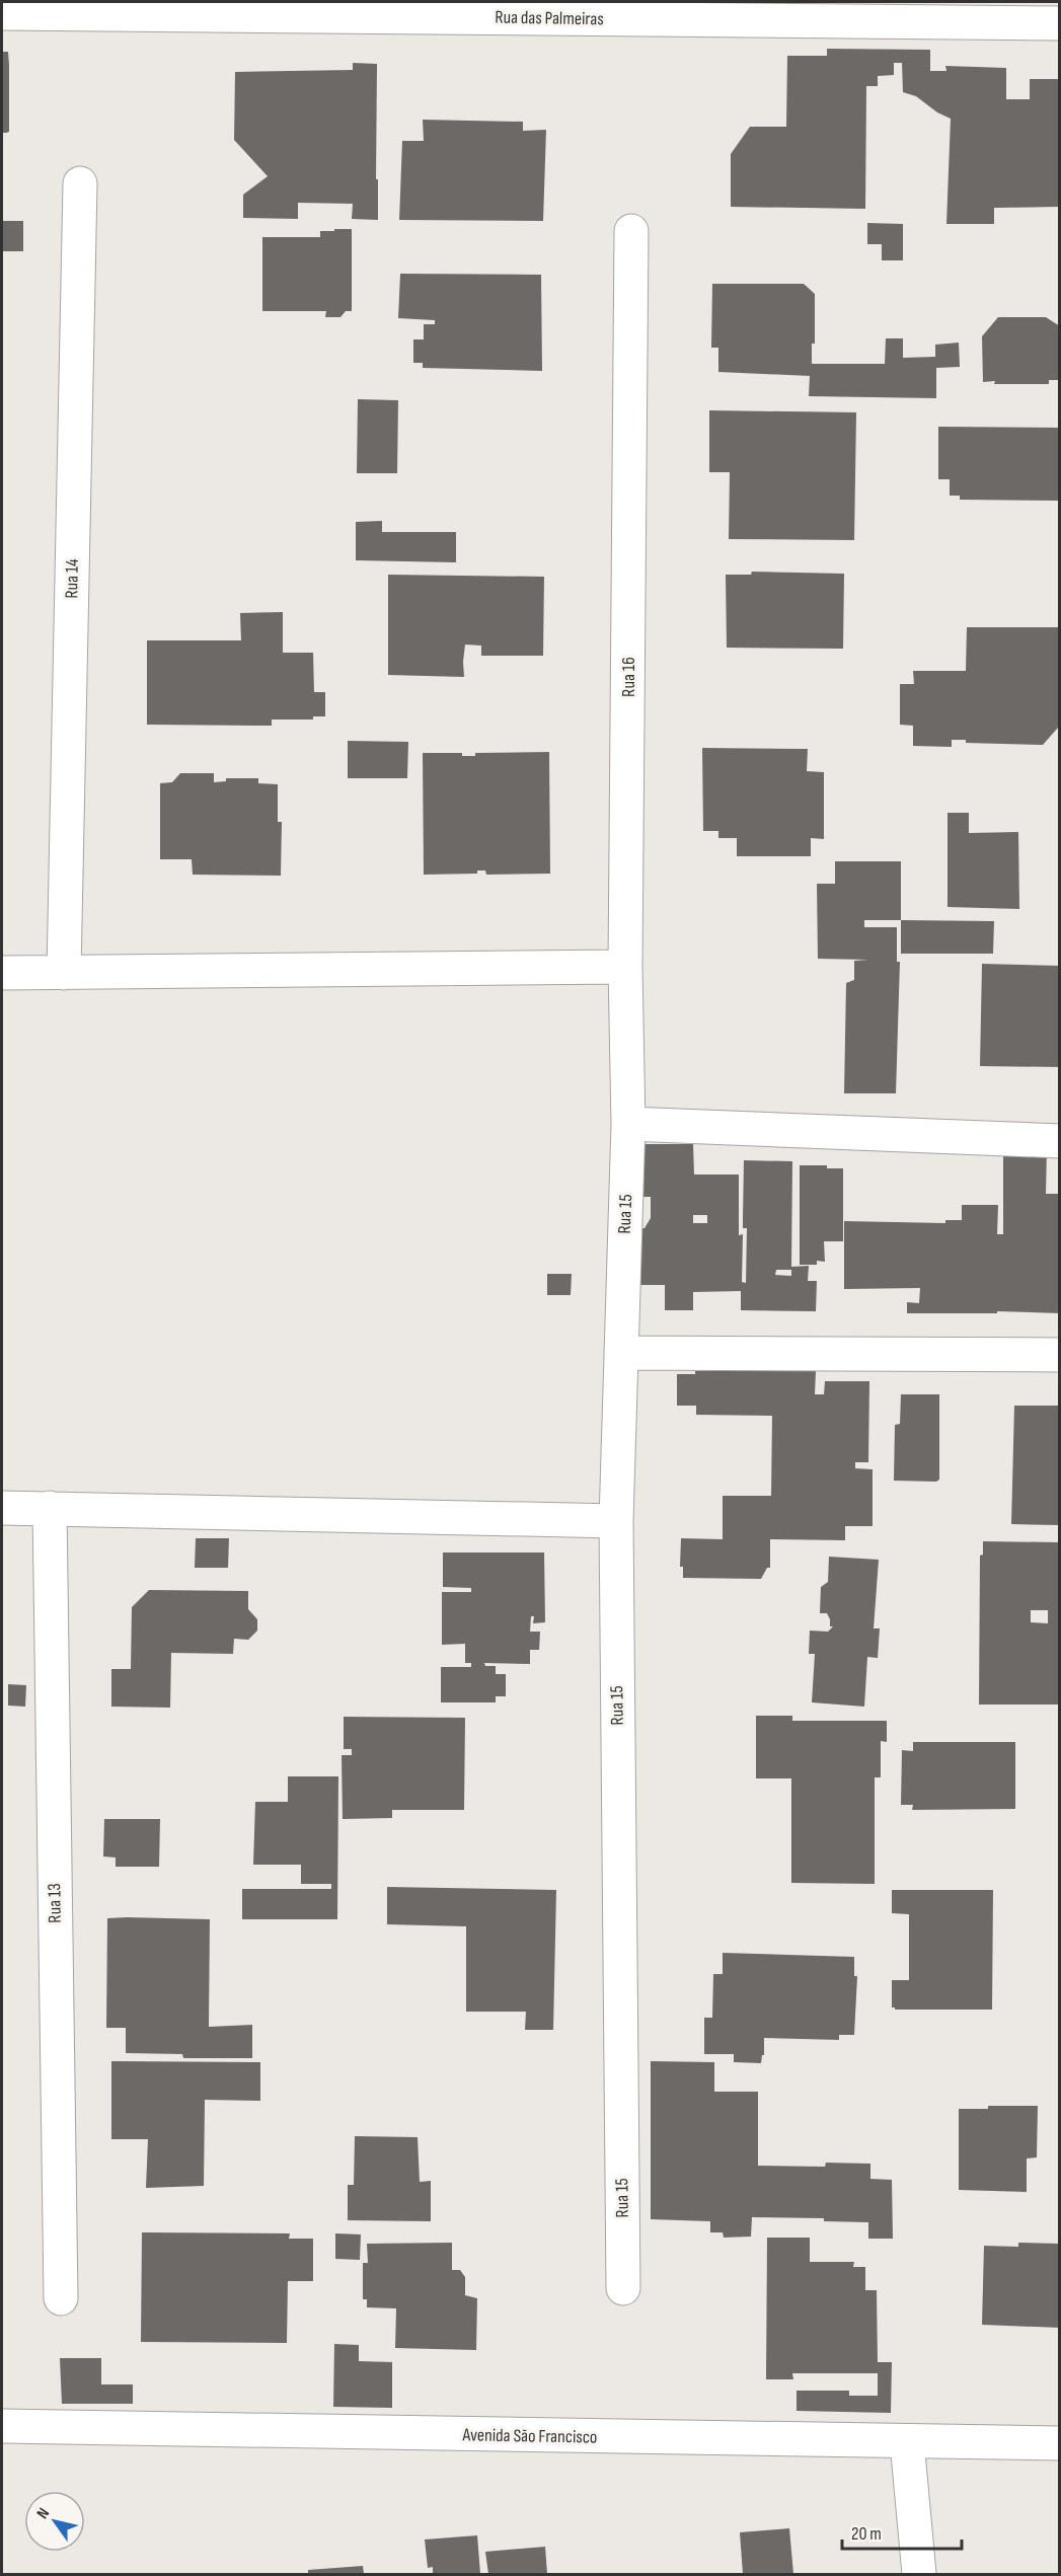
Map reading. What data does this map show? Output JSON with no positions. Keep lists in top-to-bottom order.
{
  "streets": {
    "street": [
      "Rua das Palmeiras",
      "Rua 14",
      "Rua 16",
      "Rua 15",
      "Rua 13",
      "Avenida São Francisco"
    ]
  },
  "crossings": [
    ["Rua 16", "Rua 15"]
  ],
  "scale_bar": "20 m",
  "north": "top left"
}
